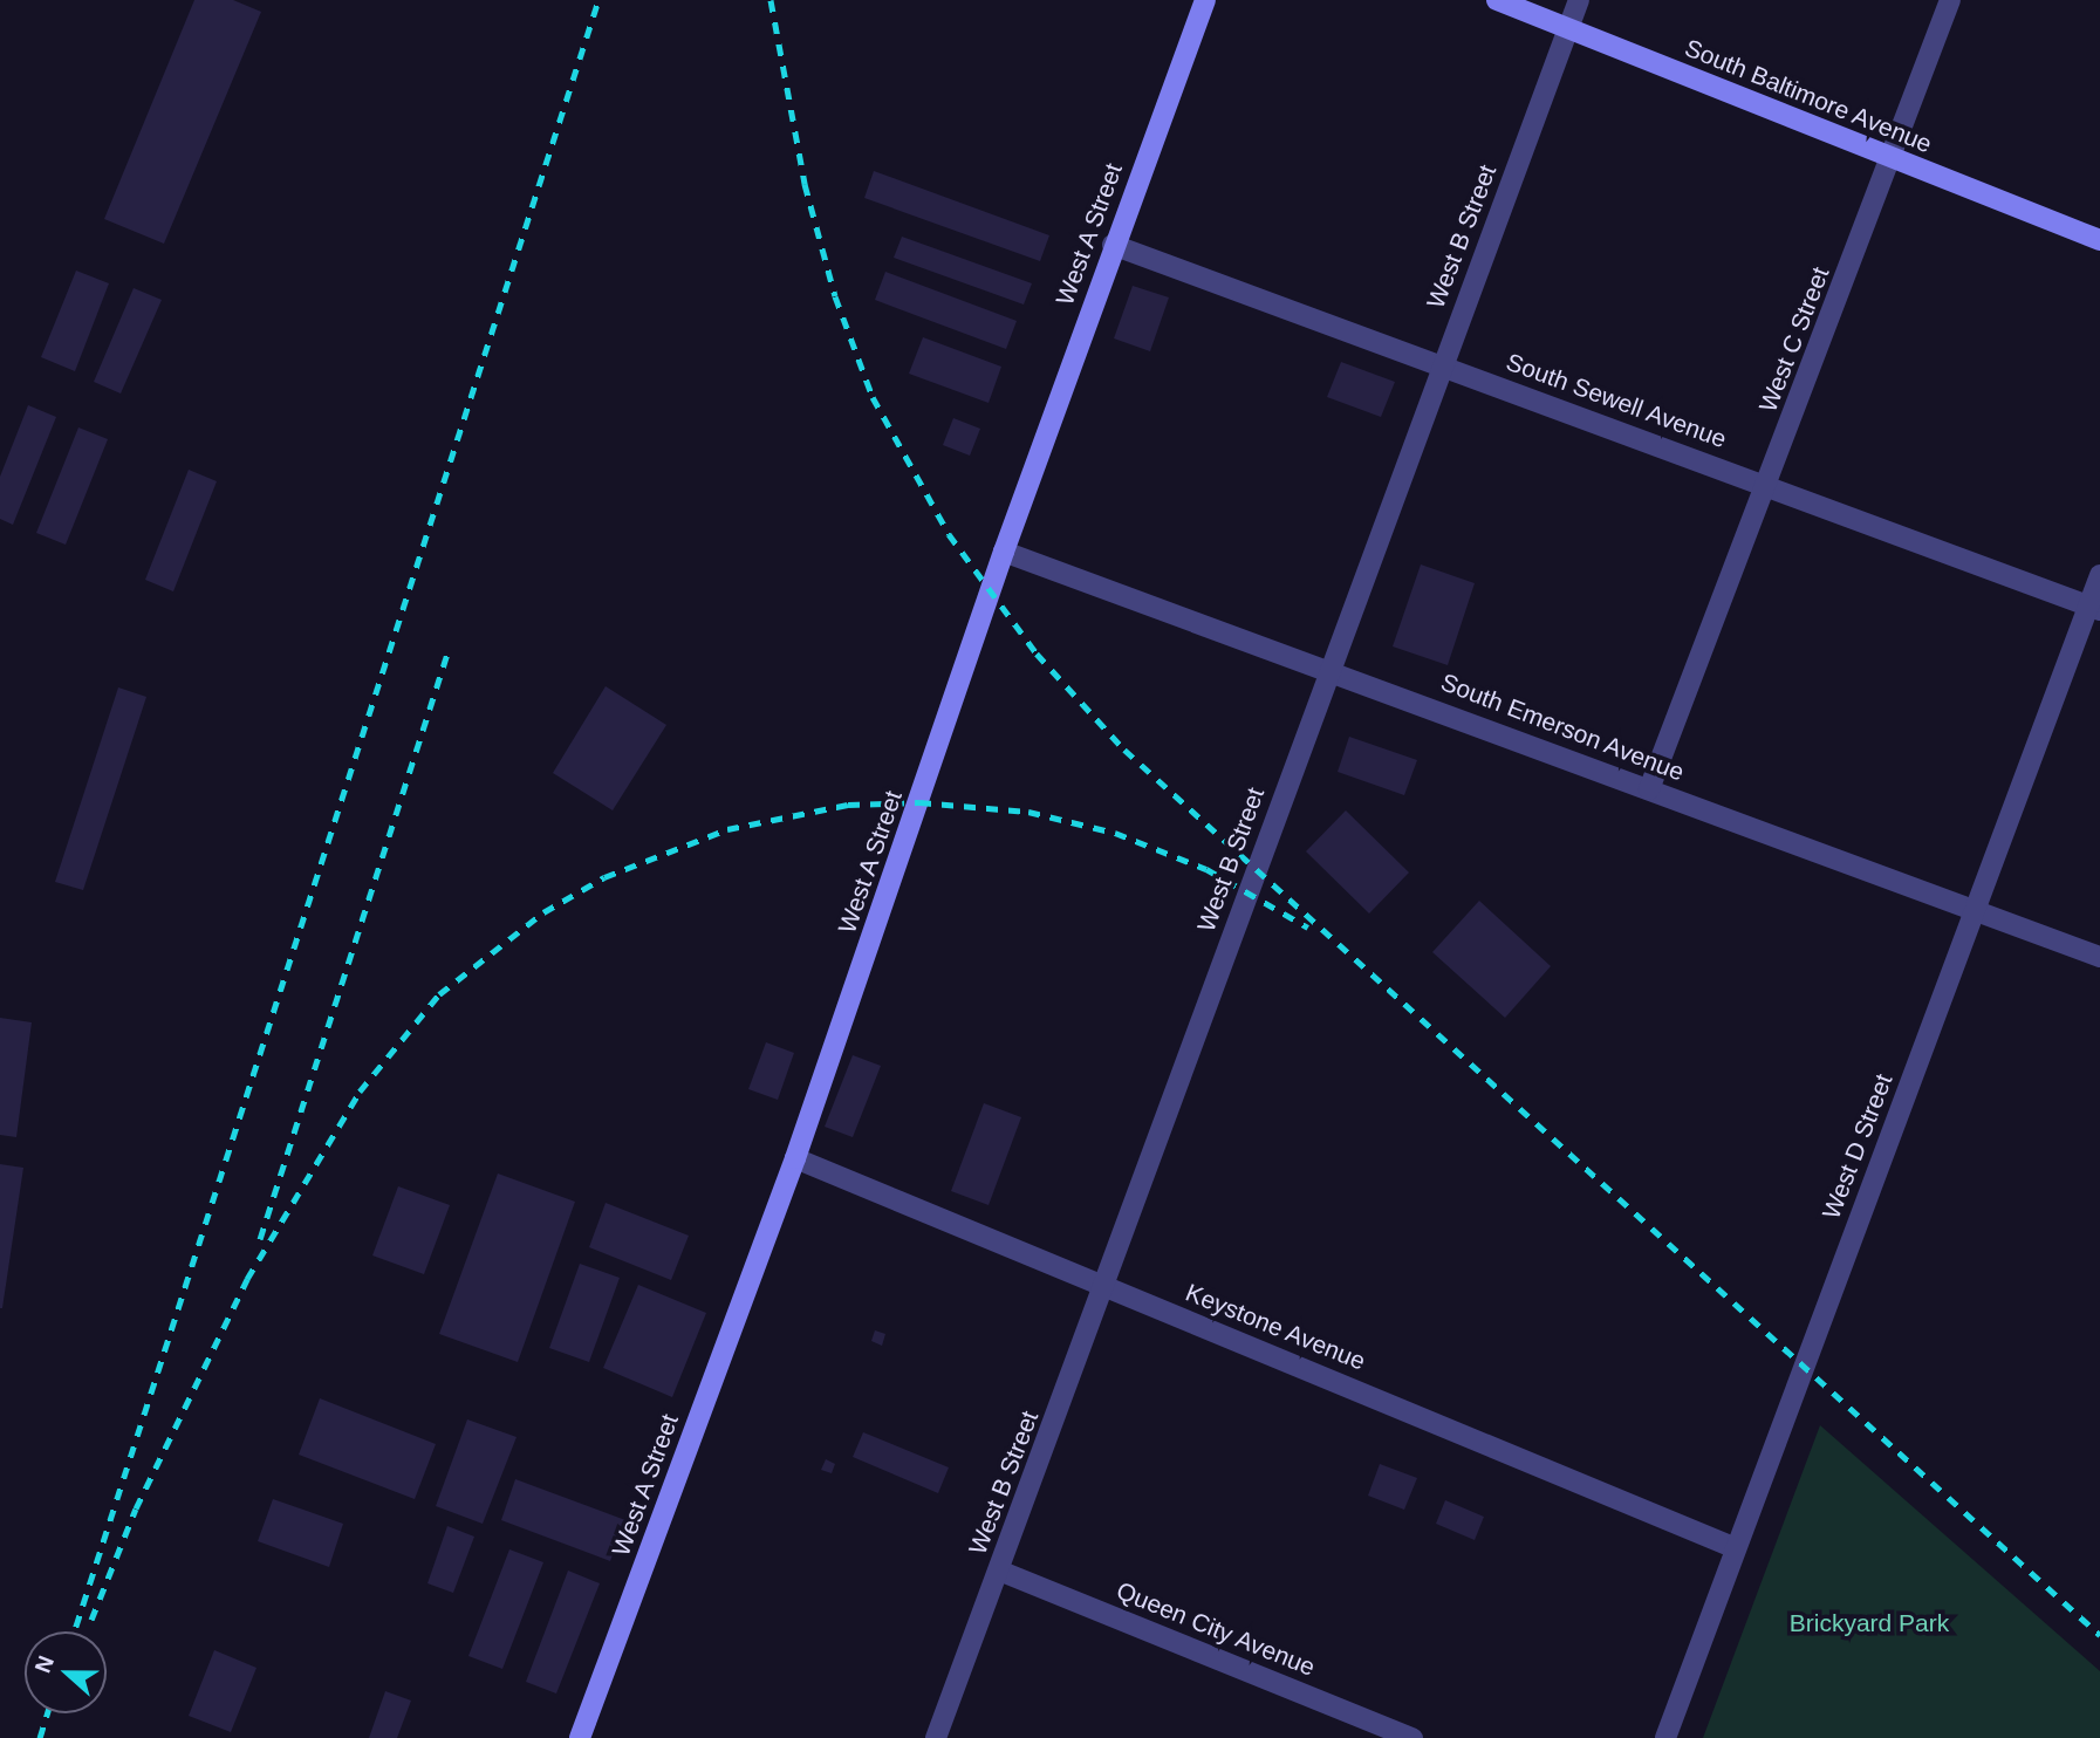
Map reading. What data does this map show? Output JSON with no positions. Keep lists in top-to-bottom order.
{
  "streets": {
    "street": [
      "South Baltimore Avenue",
      "West A Street",
      "West B Street",
      "West C Street",
      "South Sewell Avenue",
      "South Emerson Avenue",
      "West D Street",
      "Keystone Avenue",
      "Queen City Avenue"
    ]
  },
  "crossings": [
    ["South Baltimore Avenue", "West B Street"],
    ["South Baltimore Avenue", "West C Street"],
    ["West A Street", "South Sewell Avenue"],
    ["West A Street", "South Emerson Avenue"],
    ["West A Street", "Keystone Avenue"],
    ["West B Street", "South Sewell Avenue"],
    ["West B Street", "South Emerson Avenue"],
    ["West B Street", "Keystone Avenue"],
    ["West B Street", "Queen City Avenue"],
    ["West C Street", "South Sewell Avenue"],
    ["West C Street", "South Emerson Avenue"],
    ["South Sewell Avenue", "West D Street"],
    ["South Emerson Avenue", "West D Street"],
    ["West D Street", "Keystone Avenue"]
  ],
  "parks": ["Brickyard Park"],
  "north": "left"
}
